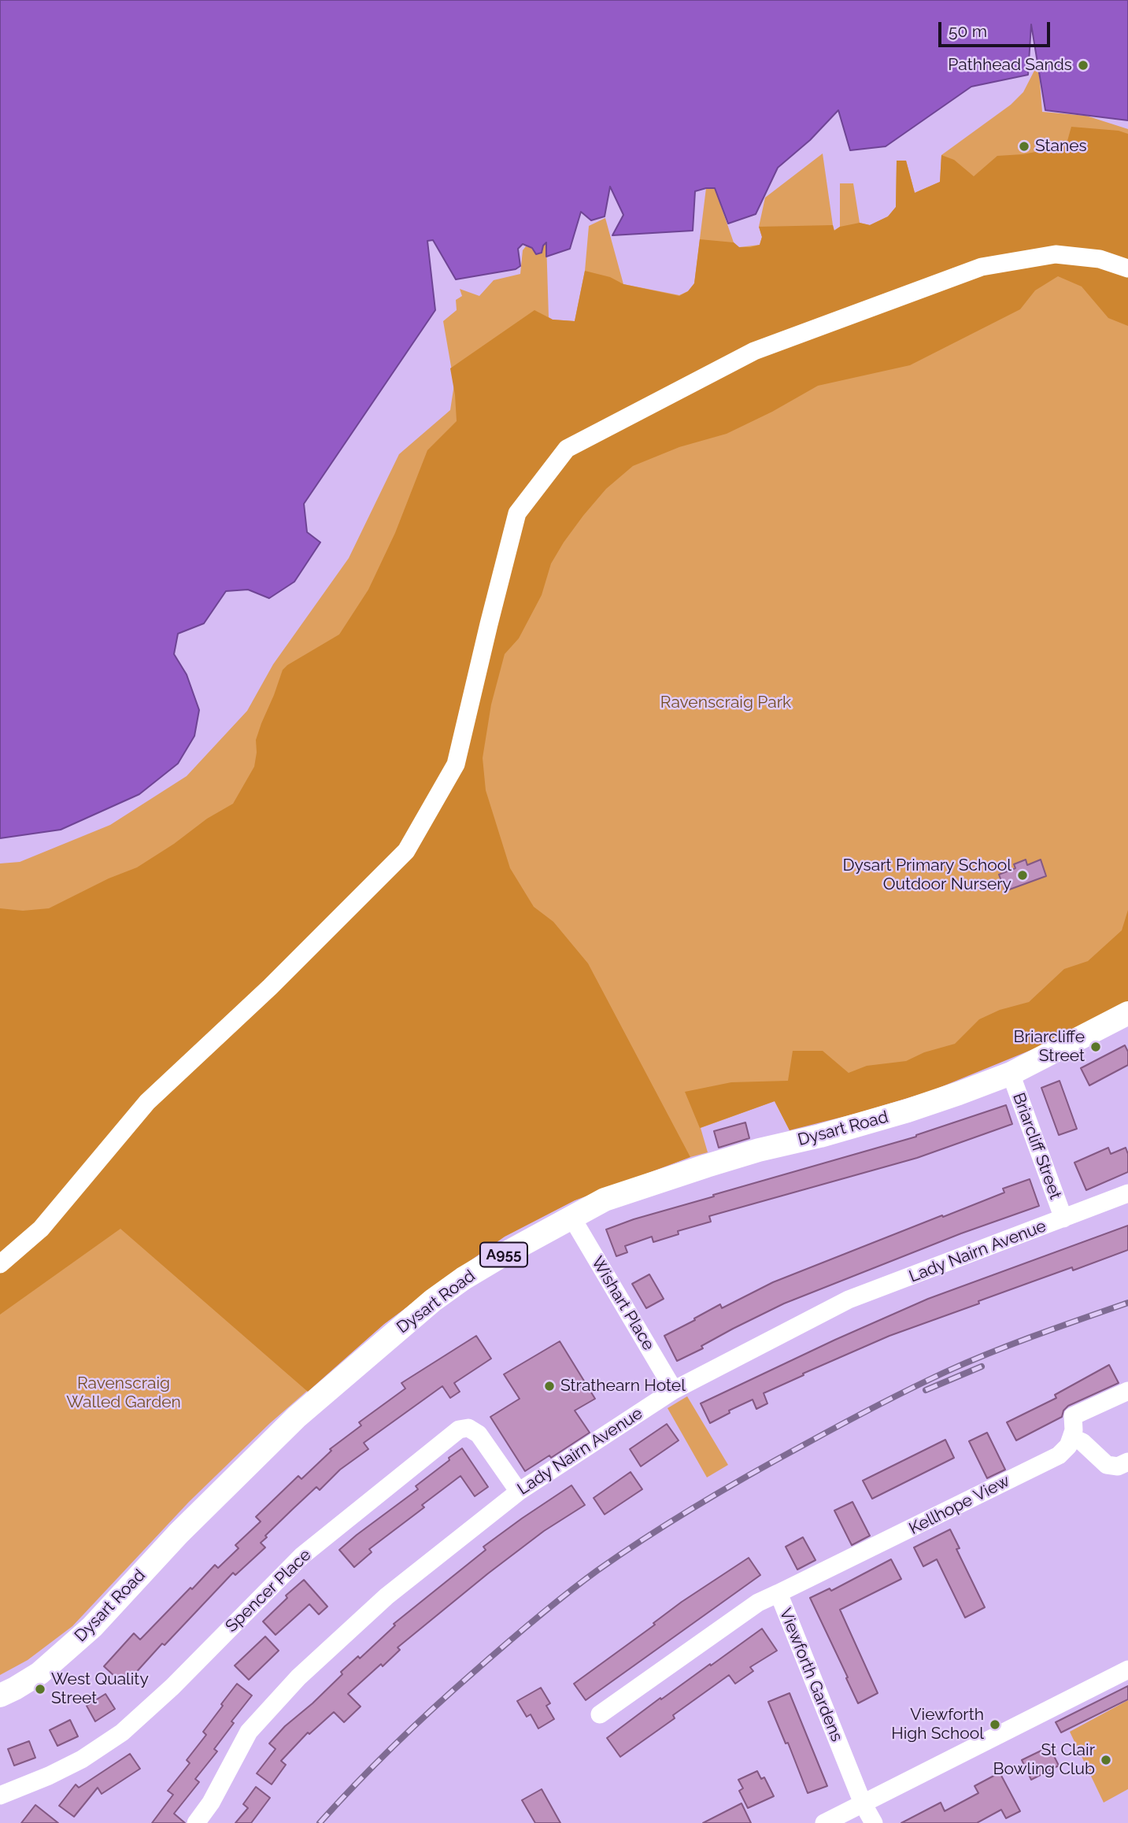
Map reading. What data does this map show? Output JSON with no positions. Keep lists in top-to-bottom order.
{
  "streets": {
    "main road": ["Dysart Road", "A955"],
    "street": [
      "Briarcliff Street",
      "Lady Nairn Avenue",
      "Wishart Place",
      "Kellhope View",
      "Spencer Place",
      "Viewforth Gardens"
    ]
  },
  "crossings": [
    ["Dysart Road", "Briarcliff Street"],
    ["Dysart Road", "Wishart Place"],
    ["Briarcliff Street", "Lady Nairn Avenue"],
    ["Lady Nairn Avenue", "Wishart Place"],
    ["Lady Nairn Avenue", "Spencer Place"],
    ["Kellhope View", "Viewforth Gardens"]
  ],
  "parks": ["Ravenscraig Park", "Ravenscraig Walled Garden"],
  "places": [
    "Pathhead Sands",
    "Stanes",
    "Dysart Primary School Outdoor Nursery",
    "Briarcliffe Street",
    "Strathearn Hotel",
    "West Quality Street",
    "Viewforth High School",
    "St Clair Bowling Club"
  ],
  "scale_bar": "50 m"
}
